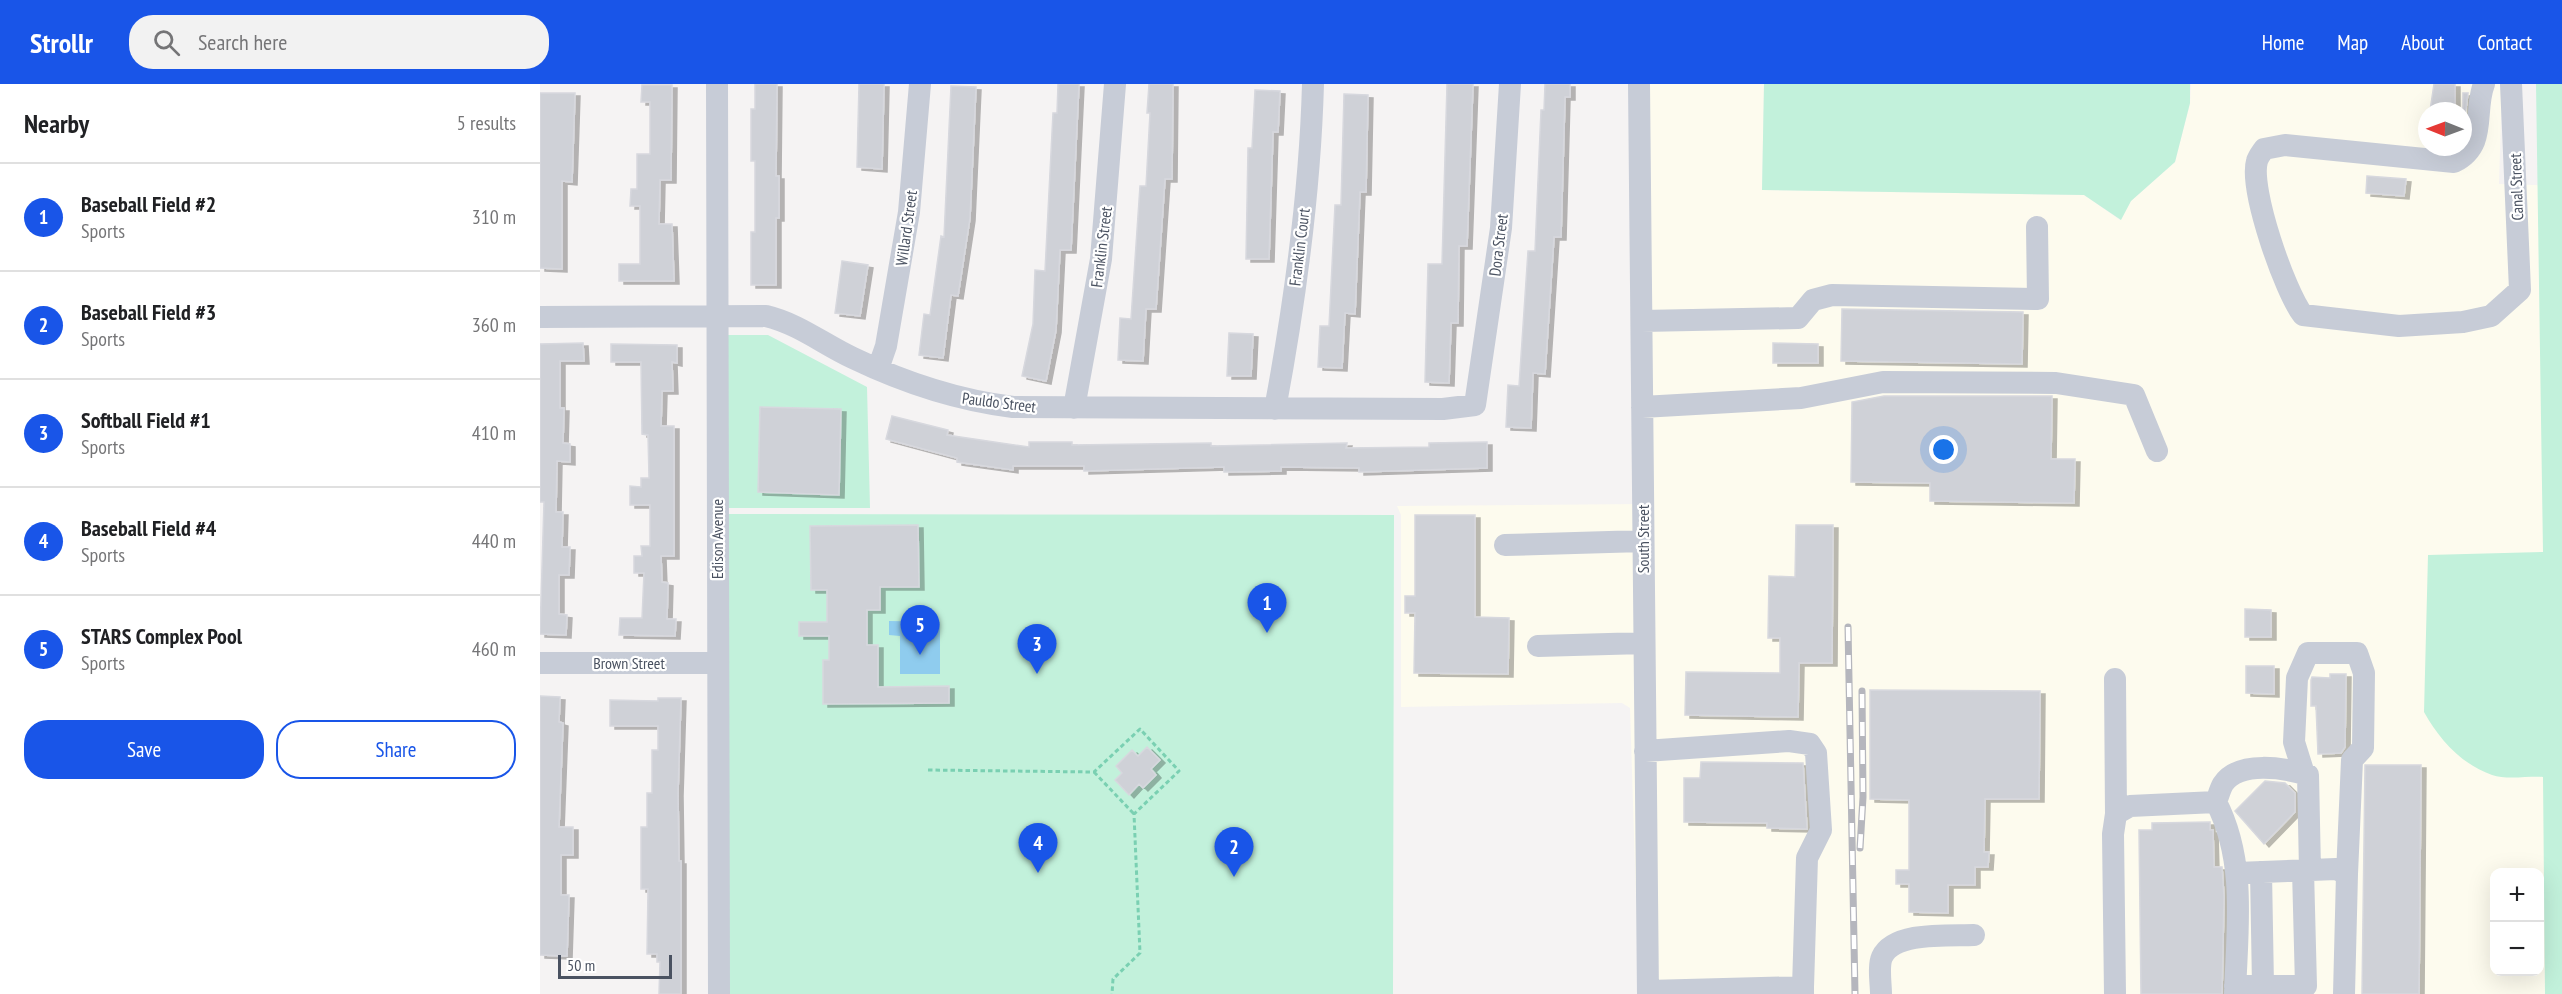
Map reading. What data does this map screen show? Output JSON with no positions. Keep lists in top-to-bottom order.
{
  "streets": {
    "street": [
      "Canal Street",
      "Willard Street",
      "Dora Street",
      "Franklin Street",
      "Franklin Court",
      "Pauldo Street",
      "Edison Avenue",
      "South Street",
      "Brown Street"
    ]
  },
  "crossings": [
    ["Willard Street", "Pauldo Street"],
    ["Dora Street", "Pauldo Street"],
    ["Franklin Street", "Pauldo Street"],
    ["Franklin Court", "Pauldo Street"],
    ["Pauldo Street", "Edison Avenue"],
    ["Edison Avenue", "Brown Street"]
  ],
  "scale_bar": "50 m",
  "north": "left",
  "page": {
    "header": "Strollr",
    "search": "Search here",
    "nav": [
      "Home",
      "Map",
      "About",
      "Contact"
    ],
    "heading": ["Nearby", "5 results"],
    "list": [
      {
        "mark": "1",
        "name": "Baseball Field #2",
        "note": "Sports",
        "value": "310 m"
      },
      {
        "mark": "2",
        "name": "Baseball Field #3",
        "note": "Sports",
        "value": "360 m"
      },
      {
        "mark": "3",
        "name": "Softball Field #1",
        "note": "Sports",
        "value": "410 m"
      },
      {
        "mark": "4",
        "name": "Baseball Field #4",
        "note": "Sports",
        "value": "440 m"
      },
      {
        "mark": "5",
        "name": "STARS Complex Pool",
        "note": "Sports",
        "value": "460 m"
      }
    ],
    "pins": [
      "1",
      "5",
      "3",
      "4",
      "2"
    ],
    "buttons": ["Save", "Share"],
    "map_buttons": ["+", "−"],
    "scale": "50 m"
  }
}
